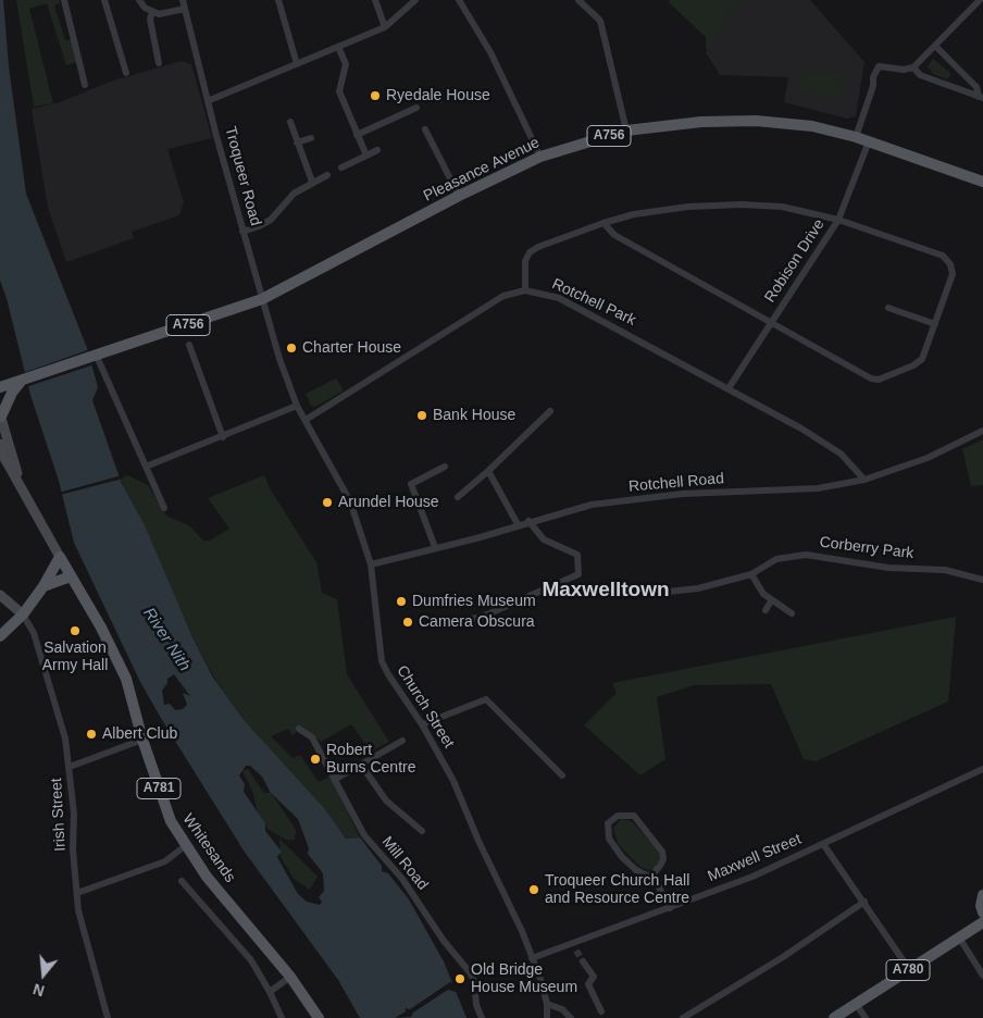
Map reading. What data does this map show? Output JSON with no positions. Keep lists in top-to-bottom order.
{
  "streets": {
    "main road": [
      "A756",
      "Pleasance Avenue",
      "A781",
      "Whitesands",
      "A780"
    ],
    "street": [
      "Troqueer Road",
      "Robison Drive",
      "Rotchell Park",
      "Rotchell Road",
      "Corberry Park",
      "Church Street",
      "Irish Street",
      "Maxwell Street",
      "Mill Road"
    ]
  },
  "crossings": [
    ["A756", "Pleasance Avenue"],
    ["A756", "Troqueer Road"],
    ["Pleasance Avenue", "Troqueer Road"],
    ["Pleasance Avenue", "Robison Drive"],
    ["Troqueer Road", "Church Street"],
    ["Robison Drive", "Rotchell Park"],
    ["Rotchell Park", "Rotchell Road"],
    ["Rotchell Road", "Church Street"],
    ["Church Street", "Maxwell Street"]
  ],
  "districts": ["Maxwelltown"],
  "water": ["River Nith"],
  "places": [
    "Ryedale House",
    "Charter House",
    "Bank House",
    "Arundel House",
    "Dumfries Museum",
    "Camera Obscura",
    "Salvation Army Hall",
    "Albert Club",
    "Robert Burns Centre",
    "Troqueer Church Hall and Resource Centre",
    "Old Bridge House Museum"
  ],
  "north": "bottom"
}
